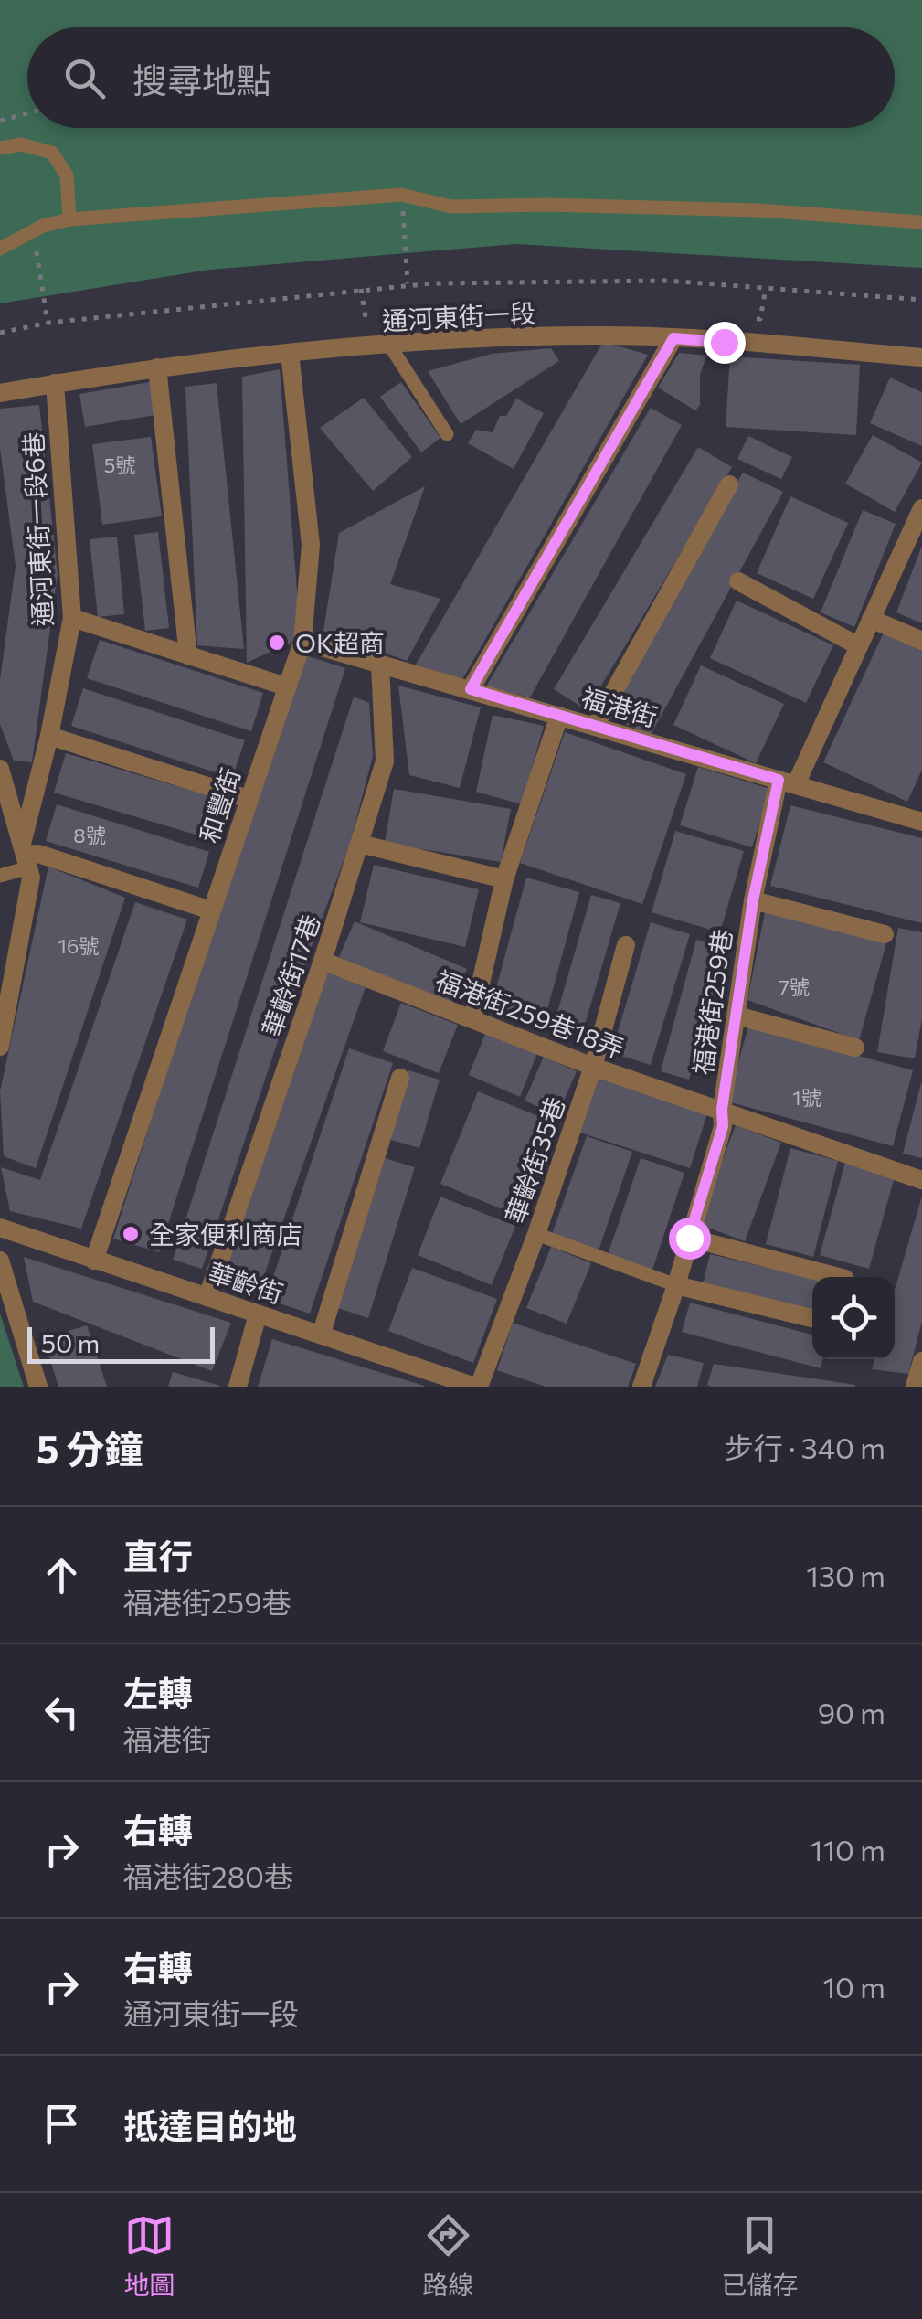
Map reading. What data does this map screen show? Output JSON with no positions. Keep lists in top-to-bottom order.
{
  "streets": {
    "street": [
      "通河東街一段",
      "通河東街一段6巷",
      "福港街",
      "和豐街",
      "華齡街17巷",
      "福港街259巷",
      "福港街259巷18弄",
      "華齡街35巷",
      "華齡街"
    ]
  },
  "crossings": [
    ["通河東街一段", "通河東街一段6巷"],
    ["通河東街一段", "和豐街"],
    ["福港街", "和豐街"],
    ["福港街", "華齡街17巷"],
    ["福港街", "福港街259巷"],
    ["和豐街", "華齡街"],
    ["華齡街17巷", "福港街259巷18弄"],
    ["華齡街17巷", "華齡街"],
    ["福港街259巷", "福港街259巷18弄"],
    ["福港街259巷18弄", "華齡街35巷"],
    ["華齡街35巷", "華齡街"]
  ],
  "places": ["OK超商", "全家便利商店"],
  "house_numbers": [
    "5號",
    "8號",
    "16號",
    "7號",
    "1號"
  ],
  "scale_bar": "50 m",
  "page": {
    "search": "搜尋地點",
    "scale": "50 m",
    "heading": ["5 分鐘", "步行 · 340 m"],
    "list": [
      ["直行", "福港街259巷", "130 m"],
      ["左轉", "福港街", "90 m"],
      ["右轉", "福港街280巷", "110 m"],
      ["右轉", "通河東街一段", "10 m"],
      "抵達目的地"
    ],
    "nav": ["地圖", "路線", "已儲存"]
  }
}
